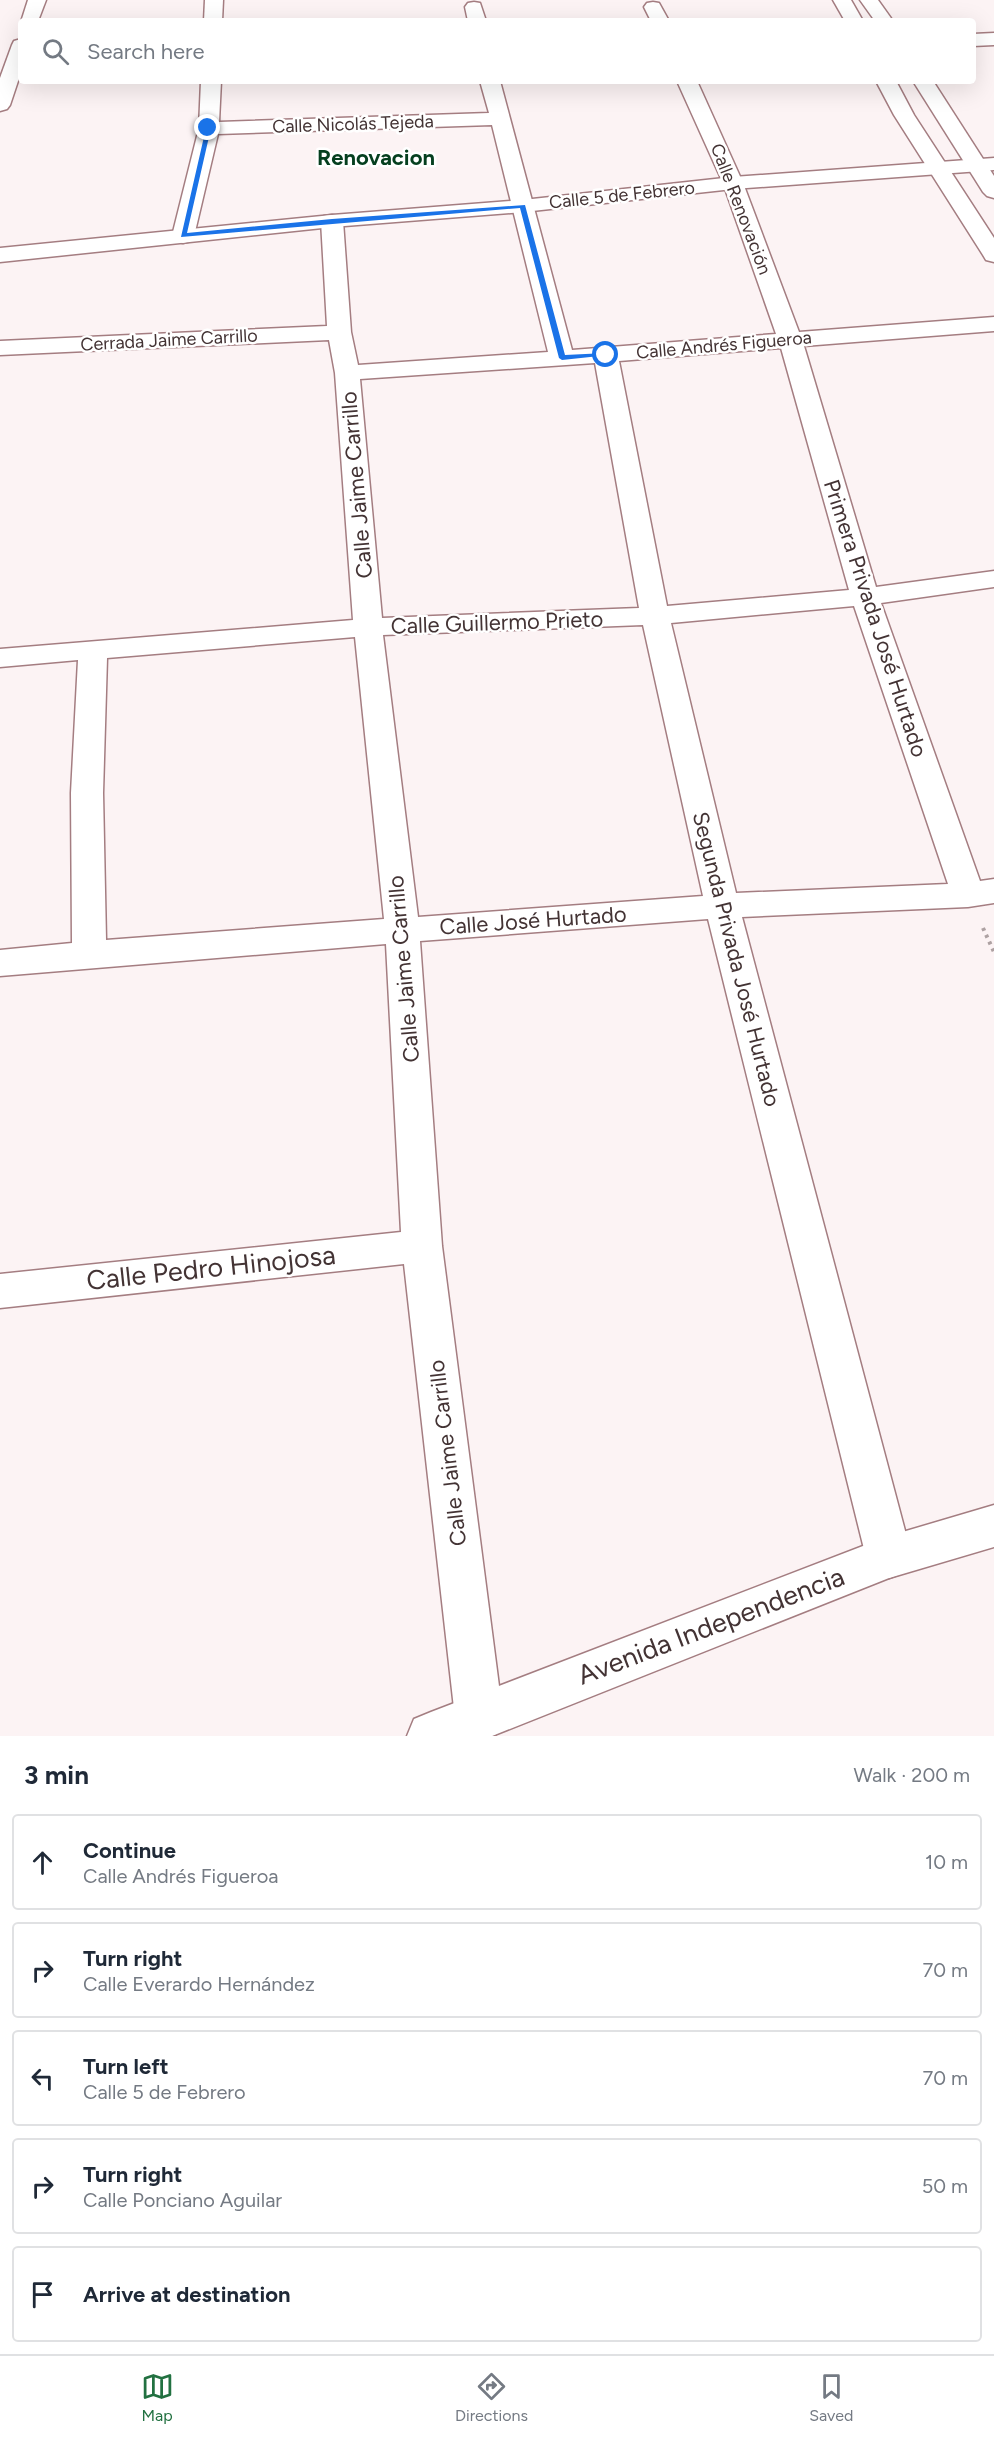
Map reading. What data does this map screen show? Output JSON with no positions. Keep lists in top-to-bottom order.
{
  "streets": {
    "street": [
      "Calle Nicolás Tejeda",
      "Calle 5 de Febrero",
      "Calle Renovación",
      "Cerrada Jaime Carrillo",
      "Calle Andrés Figueroa",
      "Calle Jaime Carrillo",
      "Primera Privada José Hurtado",
      "Calle Guillermo Prieto",
      "Calle José Hurtado",
      "Segunda Privada José Hurtado",
      "Calle Pedro Hinojosa",
      "Avenida Independencia"
    ]
  },
  "crossings": [
    ["Calle 5 de Febrero", "Calle Renovación"],
    ["Calle 5 de Febrero", "Calle Jaime Carrillo"],
    ["Calle Renovación", "Calle Andrés Figueroa"],
    ["Calle Renovación", "Primera Privada José Hurtado"],
    ["Cerrada Jaime Carrillo", "Calle Jaime Carrillo"],
    ["Calle Andrés Figueroa", "Calle Jaime Carrillo"],
    ["Calle Andrés Figueroa", "Primera Privada José Hurtado"],
    ["Calle Andrés Figueroa", "Segunda Privada José Hurtado"],
    ["Calle Jaime Carrillo", "Calle Guillermo Prieto"],
    ["Calle Jaime Carrillo", "Calle José Hurtado"],
    ["Calle Jaime Carrillo", "Calle Pedro Hinojosa"],
    ["Calle Jaime Carrillo", "Avenida Independencia"],
    ["Primera Privada José Hurtado", "Calle Guillermo Prieto"],
    ["Primera Privada José Hurtado", "Calle José Hurtado"],
    ["Calle Guillermo Prieto", "Segunda Privada José Hurtado"],
    ["Calle José Hurtado", "Segunda Privada José Hurtado"],
    ["Segunda Privada José Hurtado", "Avenida Independencia"]
  ],
  "districts": ["Renovacion"],
  "page": {
    "search": "Search here",
    "heading": ["3 min", "Walk · 200 m"],
    "list": [
      ["Continue", "Calle Andrés Figueroa", "10 m"],
      ["Turn right", "Calle Everardo Hernández", "70 m"],
      ["Turn left", "Calle 5 de Febrero", "70 m"],
      ["Turn right", "Calle Ponciano Aguilar", "50 m"],
      "Arrive at destination"
    ],
    "nav": ["Map", "Directions", "Saved"]
  }
}
